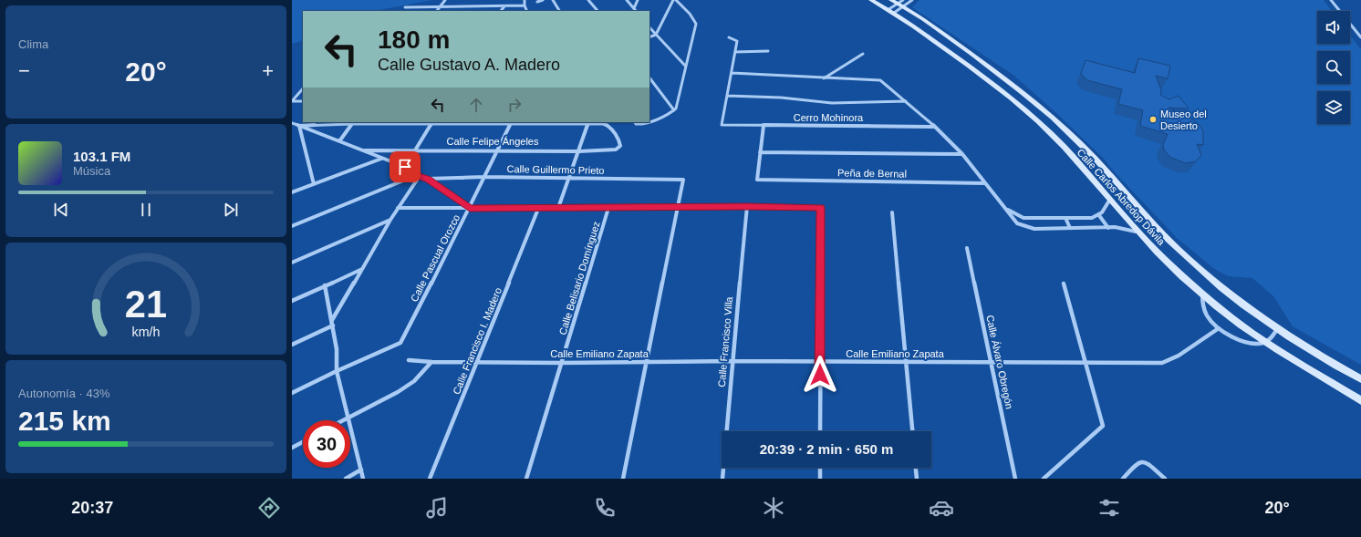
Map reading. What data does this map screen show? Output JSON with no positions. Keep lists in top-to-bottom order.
{
  "streets": {
    "main road": ["Calle Carlos Abredop Dávila"],
    "street": [
      "Cerro Mohinora",
      "Calle Felipe Ángeles",
      "Calle Guillermo Prieto",
      "Peña de Bernal",
      "Calle Pascual Orozco",
      "Calle Belisario Domínguez",
      "Calle Francisco I. Madero",
      "Calle Francisco Villa",
      "Calle Emiliano Zapata",
      "Calle Álvaro Obregón"
    ]
  },
  "crossings": [
    ["Calle Felipe Ángeles", "Calle Pascual Orozco"],
    ["Calle Guillermo Prieto", "Calle Pascual Orozco"],
    ["Calle Belisario Domínguez", "Calle Emiliano Zapata"],
    ["Calle Francisco I. Madero", "Calle Emiliano Zapata"],
    ["Calle Francisco Villa", "Calle Emiliano Zapata"],
    ["Calle Emiliano Zapata", "Calle Álvaro Obregón"]
  ],
  "places": ["Museo del Desierto"],
  "page": {
    "tile": [
      "Clima",
      ["Autonomía · 43%", "215 km"]
    ],
    "turn": ["180 m", "Calle Gustavo A. Madero"],
    "heat": ["−", "20°", "+"],
    "song": ["103.1 FM", "Música"],
    "limit": "30",
    "trip": "20:39 · 2 min · 650 m",
    "tabs": ["20:37", "20°"],
    "gauge": ["21", "km/h"]
  }
}
